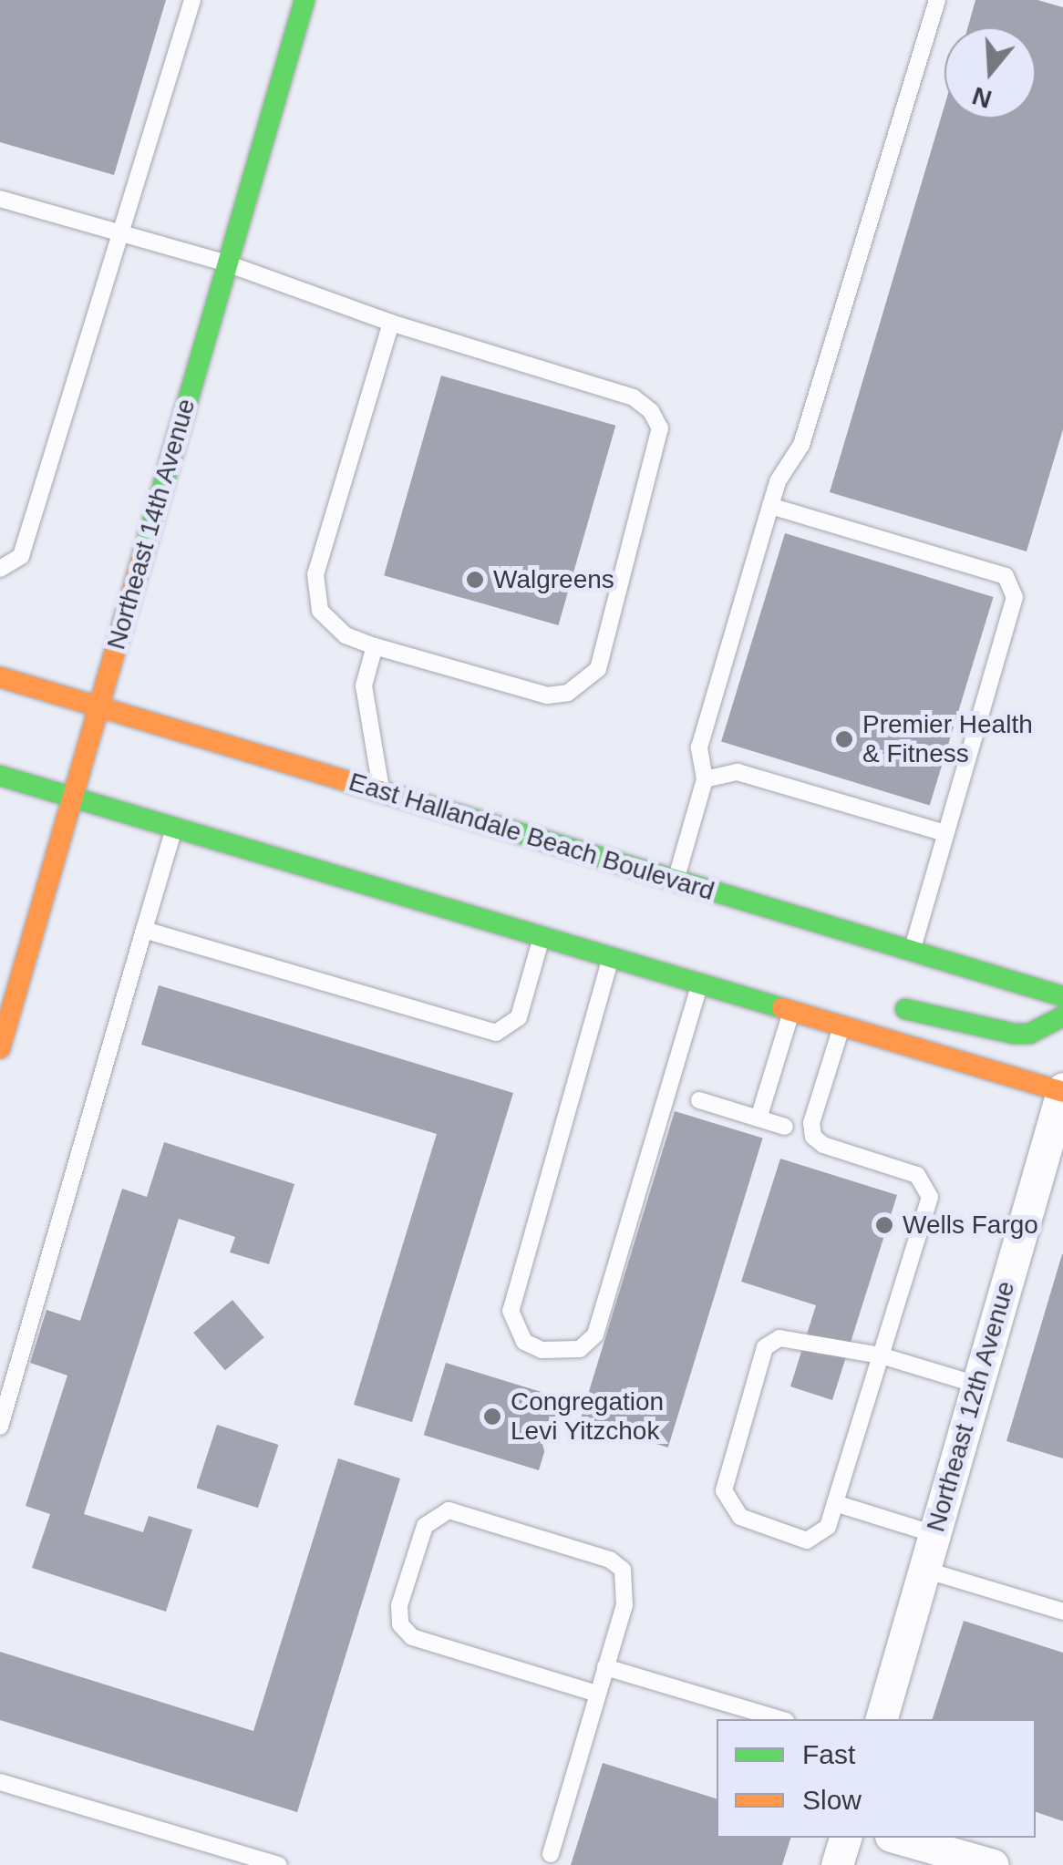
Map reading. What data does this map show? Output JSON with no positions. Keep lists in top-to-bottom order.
{
  "streets": {
    "main road": ["Northeast 14th Avenue", "East Hallandale Beach Boulevard"],
    "street": ["Northeast 12th Avenue"]
  },
  "crossings": [
    ["Northeast 14th Avenue", "East Hallandale Beach Boulevard"]
  ],
  "places": [
    "Walgreens",
    "Premier Health & Fitness",
    "Wells Fargo",
    "Congregation Levi Yitzchok"
  ],
  "legend": ["Fast", "Slow"],
  "north": "bottom"
}
